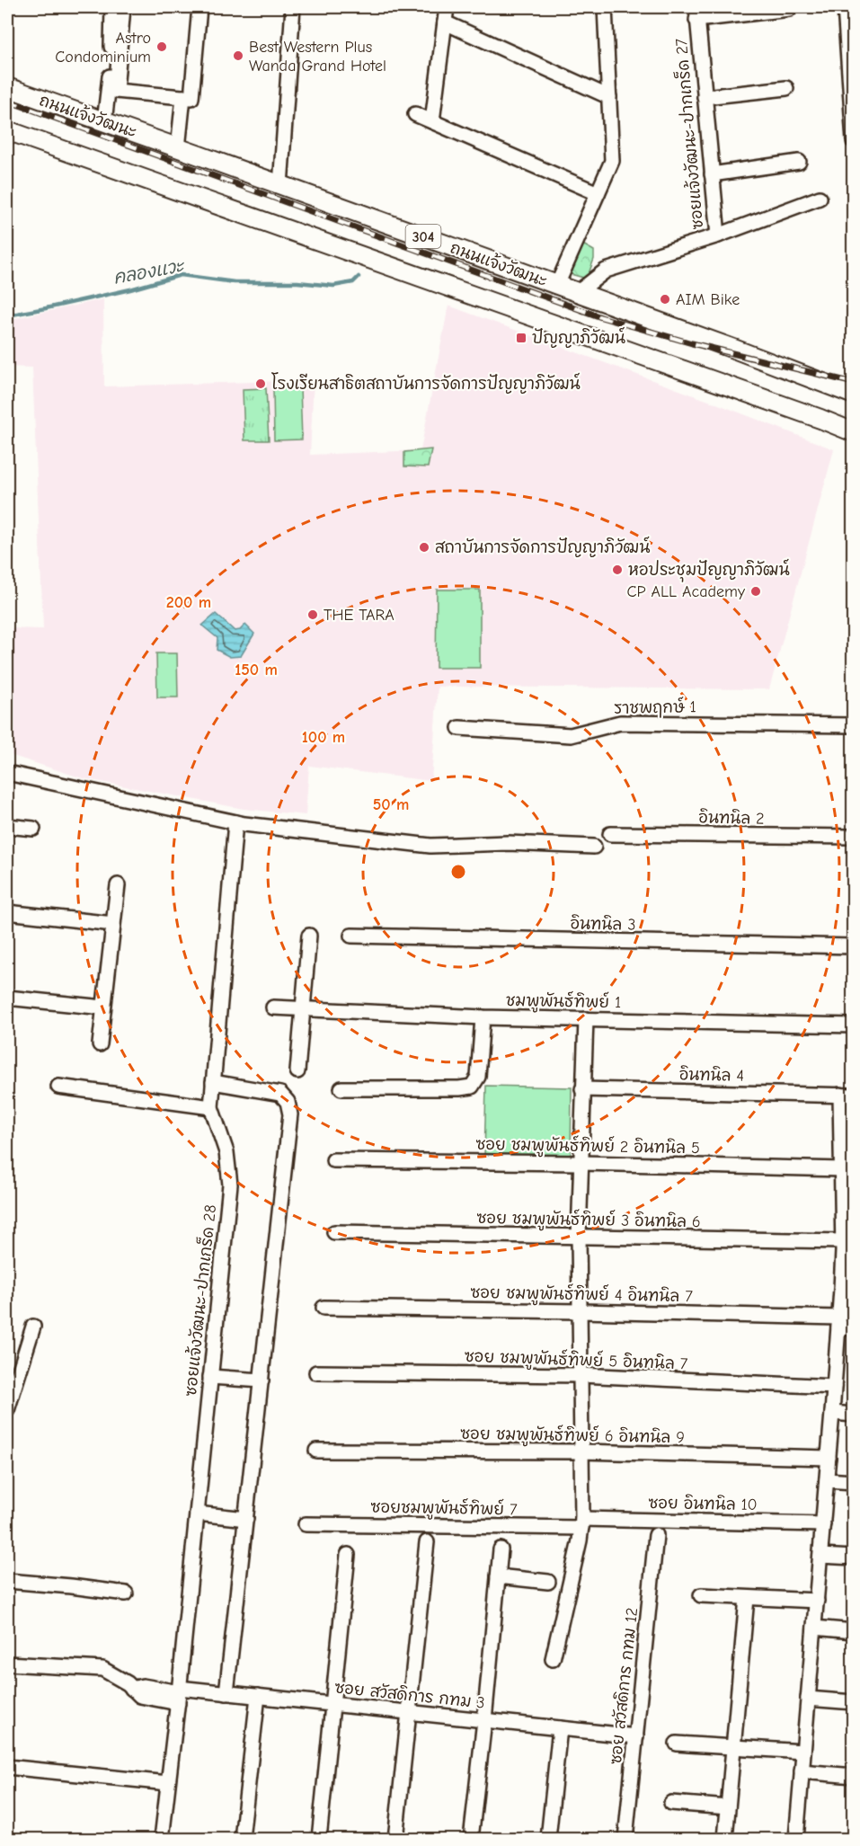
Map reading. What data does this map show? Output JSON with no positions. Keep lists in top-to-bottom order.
{
  "streets": {
    "main road": ["ถนนแจ้งวัฒนะ", "304"],
    "street": [
      "ซอยแจ้งวัฒนะ-ปากเกร็ด 27",
      "ราชพฤกษ์ 1",
      "อินทนิล 2",
      "อินทนิล 3",
      "ชมพูพันธ์ทิพย์ 1",
      "อินทนิล 4",
      "ซอย ชมพูพันธ์ทิพย์ 2 อินทนิล 5",
      "ซอย ชมพูพันธ์ทิพย์ 3 อินทนิล 6",
      "ซอย ชมพูพันธ์ทิพย์ 4 อินทนิล 7",
      "ซอยแจ้งวัฒนะ-ปากเกร็ด 28",
      "ซอย ชมพูพันธ์ทิพย์ 5 อินทนิล 7",
      "ซอย ชมพูพันธ์ทิพย์ 6 อินทนิล 9",
      "ซอย อินทนิล 10",
      "ซอยชมพูพันธ์ทิพย์ 7",
      "ซอย สวัสดิการ กทม 12",
      "ซอย สวัสดิการ กทม 3"
    ]
  },
  "crossings": [
    ["ถนนแจ้งวัฒนะ", "ซอยแจ้งวัฒนะ-ปากเกร็ด 27"],
    ["ซอยแจ้งวัฒนะ-ปากเกร็ด 28", "ซอย สวัสดิการ กทม 3"],
    ["ซอย อินทนิล 10", "ซอยชมพูพันธ์ทิพย์ 7"],
    ["ซอย สวัสดิการ กทม 12", "ซอย สวัสดิการ กทม 3"]
  ],
  "water": ["คลองแวะ"],
  "places": {
    "other": [
      "Astro Condominium",
      "Best Western Plus Wanda Grand Hotel",
      "AIM Bike",
      "โรงเรียนสาธิตสถาบันการจัดการปัญญาภิวัฒน์",
      "สถาบันการจัดการปัญญาภิวัฒน์",
      "หอประชุมปัญญาภิวัฒน์",
      "CP ALL Academy",
      "THE TARA"
    ],
    "transit": ["ปัญญาภิวัฒน์"]
  },
  "rings": [
    "200 m",
    "150 m",
    "100 m",
    "50 m"
  ]
}
